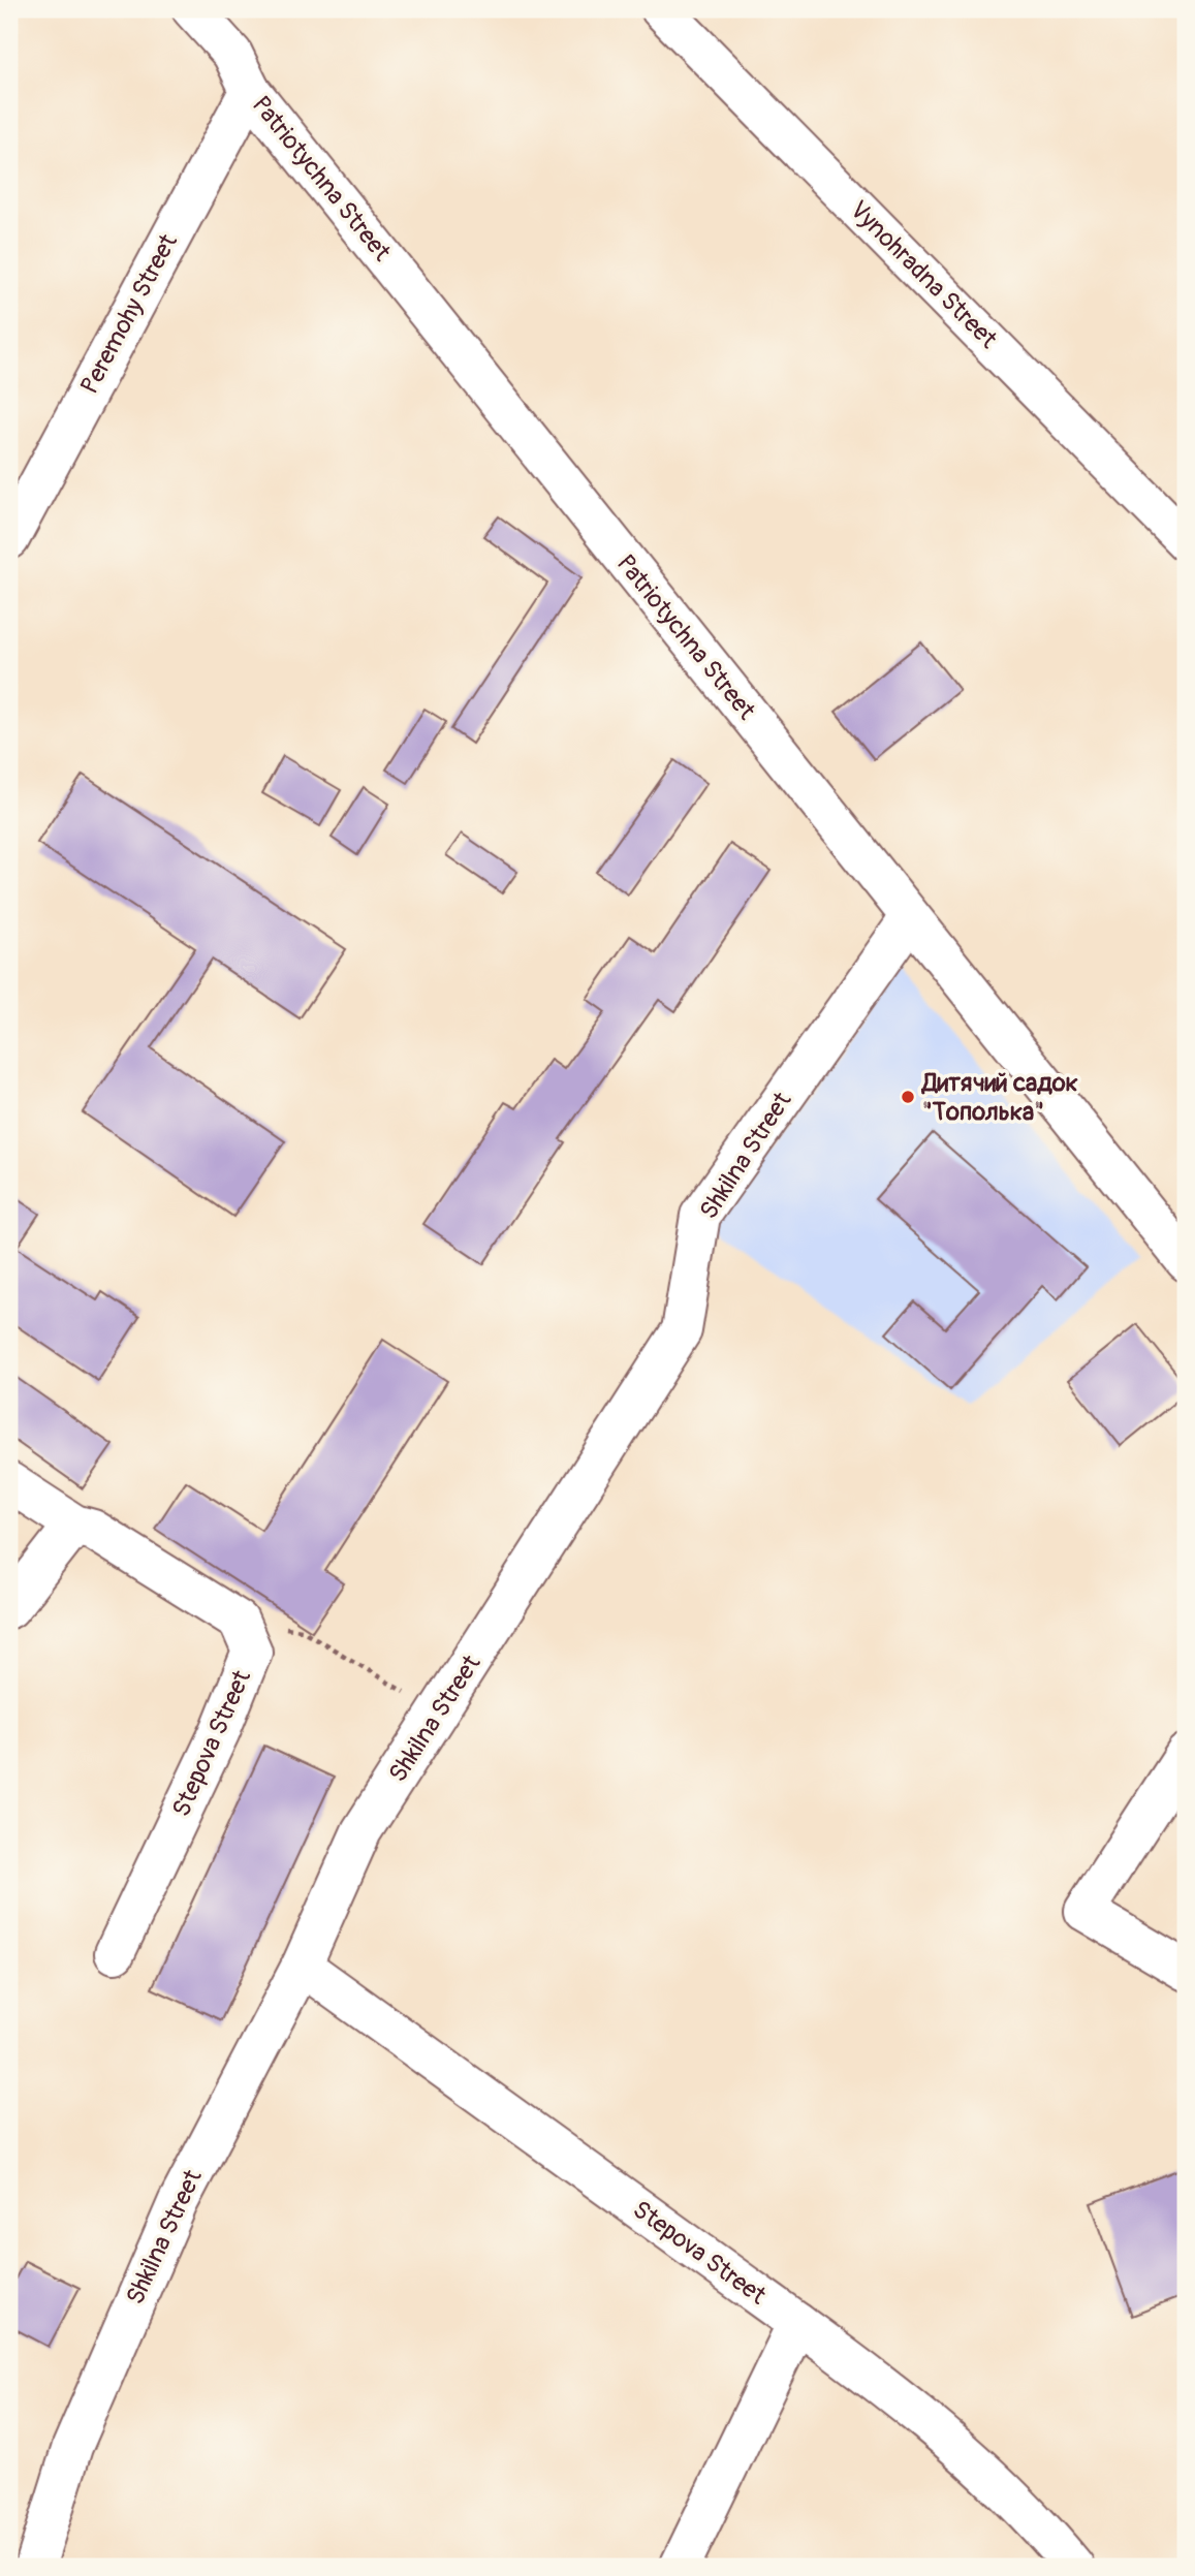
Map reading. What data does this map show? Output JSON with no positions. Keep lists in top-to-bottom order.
{
  "streets": {
    "street": [
      "Patriotychna Street",
      "Vynohradna Street",
      "Peremohy Street",
      "Shkilna Street",
      "Stepova Street"
    ]
  },
  "crossings": [
    ["Patriotychna Street", "Peremohy Street"],
    ["Patriotychna Street", "Shkilna Street"],
    ["Shkilna Street", "Stepova Street"]
  ],
  "places": ["Дитячий садок \"Тополька\""]
}
